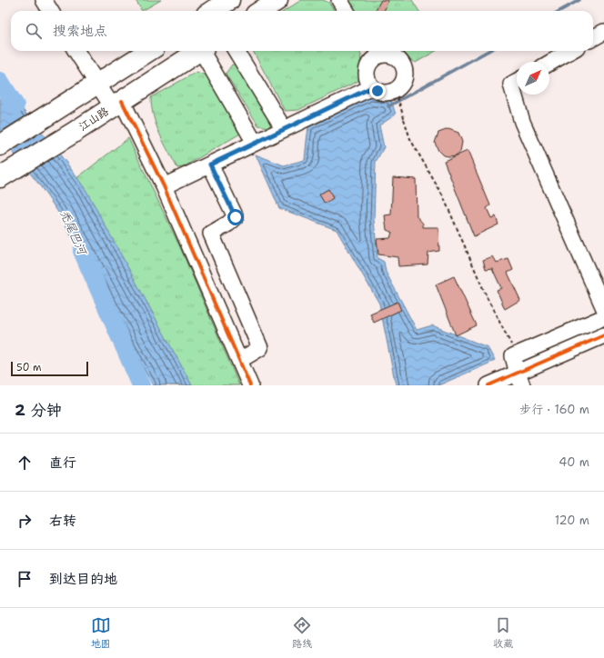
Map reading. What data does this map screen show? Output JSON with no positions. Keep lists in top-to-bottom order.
{
  "streets": {
    "main road": ["江山路"]
  },
  "water": ["秃尾巴河"],
  "scale_bar": "50 m",
  "north": "top right",
  "page": {
    "search": "搜索地点",
    "scale": "50 m",
    "heading": ["2 分钟", "步行 · 160 m"],
    "list": [
      ["直行", "40 m"],
      ["右转", "120 m"],
      "到达目的地"
    ],
    "nav": ["地图", "路线", "收藏"]
  }
}
